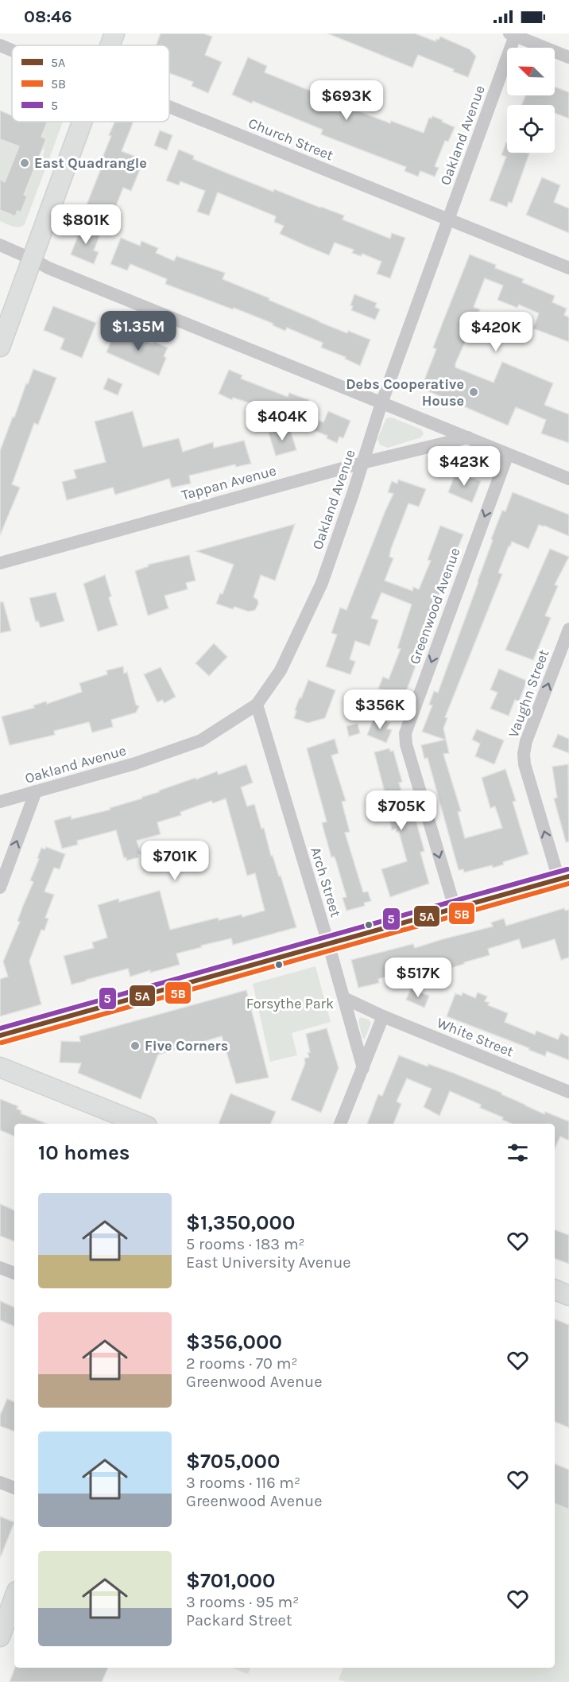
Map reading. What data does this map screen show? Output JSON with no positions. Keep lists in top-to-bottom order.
{
  "streets": {
    "street": [
      "Oakland Avenue",
      "Church Street",
      "Tappan Avenue",
      "Greenwood Avenue",
      "Vaughn Street",
      "Arch Street",
      "White Street"
    ]
  },
  "crossings": [
    ["Oakland Avenue", "Church Street"],
    ["Oakland Avenue", "Tappan Avenue"],
    ["Oakland Avenue", "Arch Street"],
    ["Arch Street", "White Street"]
  ],
  "one_way": ["Greenwood Avenue", "Vaughn Street"],
  "parks": ["Forsythe Park"],
  "places": ["East Quadrangle", "Debs Cooperative House", "Five Corners"],
  "lines": ["transit line 5", "transit line 5A", "transit line 5B"],
  "legend": ["5A", "5B", "5"],
  "north": "top left",
  "page": {
    "status": "08:46",
    "price": [
      "$693K",
      "$801K",
      "$1.35M",
      "$420K",
      "$404K",
      "$423K",
      "$356K",
      "$705K",
      "$701K",
      "$517K"
    ],
    "heading": "10 homes",
    "list": [
      {
        "name": "$1,350,000",
        "note": "5 rooms · 183 m² · East University Avenue"
      },
      {
        "name": "$356,000",
        "note": "2 rooms · 70 m² · Greenwood Avenue"
      },
      {
        "name": "$705,000",
        "note": "3 rooms · 116 m² · Greenwood Avenue"
      },
      {
        "name": "$701,000",
        "note": "3 rooms · 95 m² · Packard Street"
      }
    ]
  }
}
